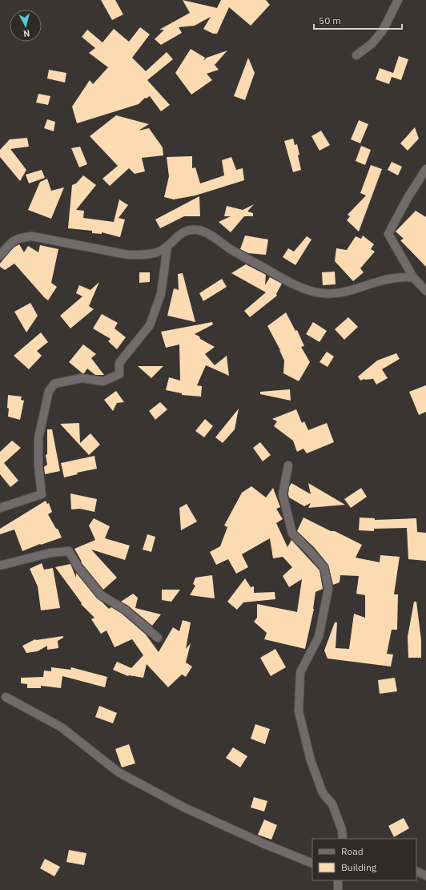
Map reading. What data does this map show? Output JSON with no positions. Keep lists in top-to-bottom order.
{
  "legend": ["Road", "Building"],
  "scale_bar": "50 m",
  "north": "bottom"
}
